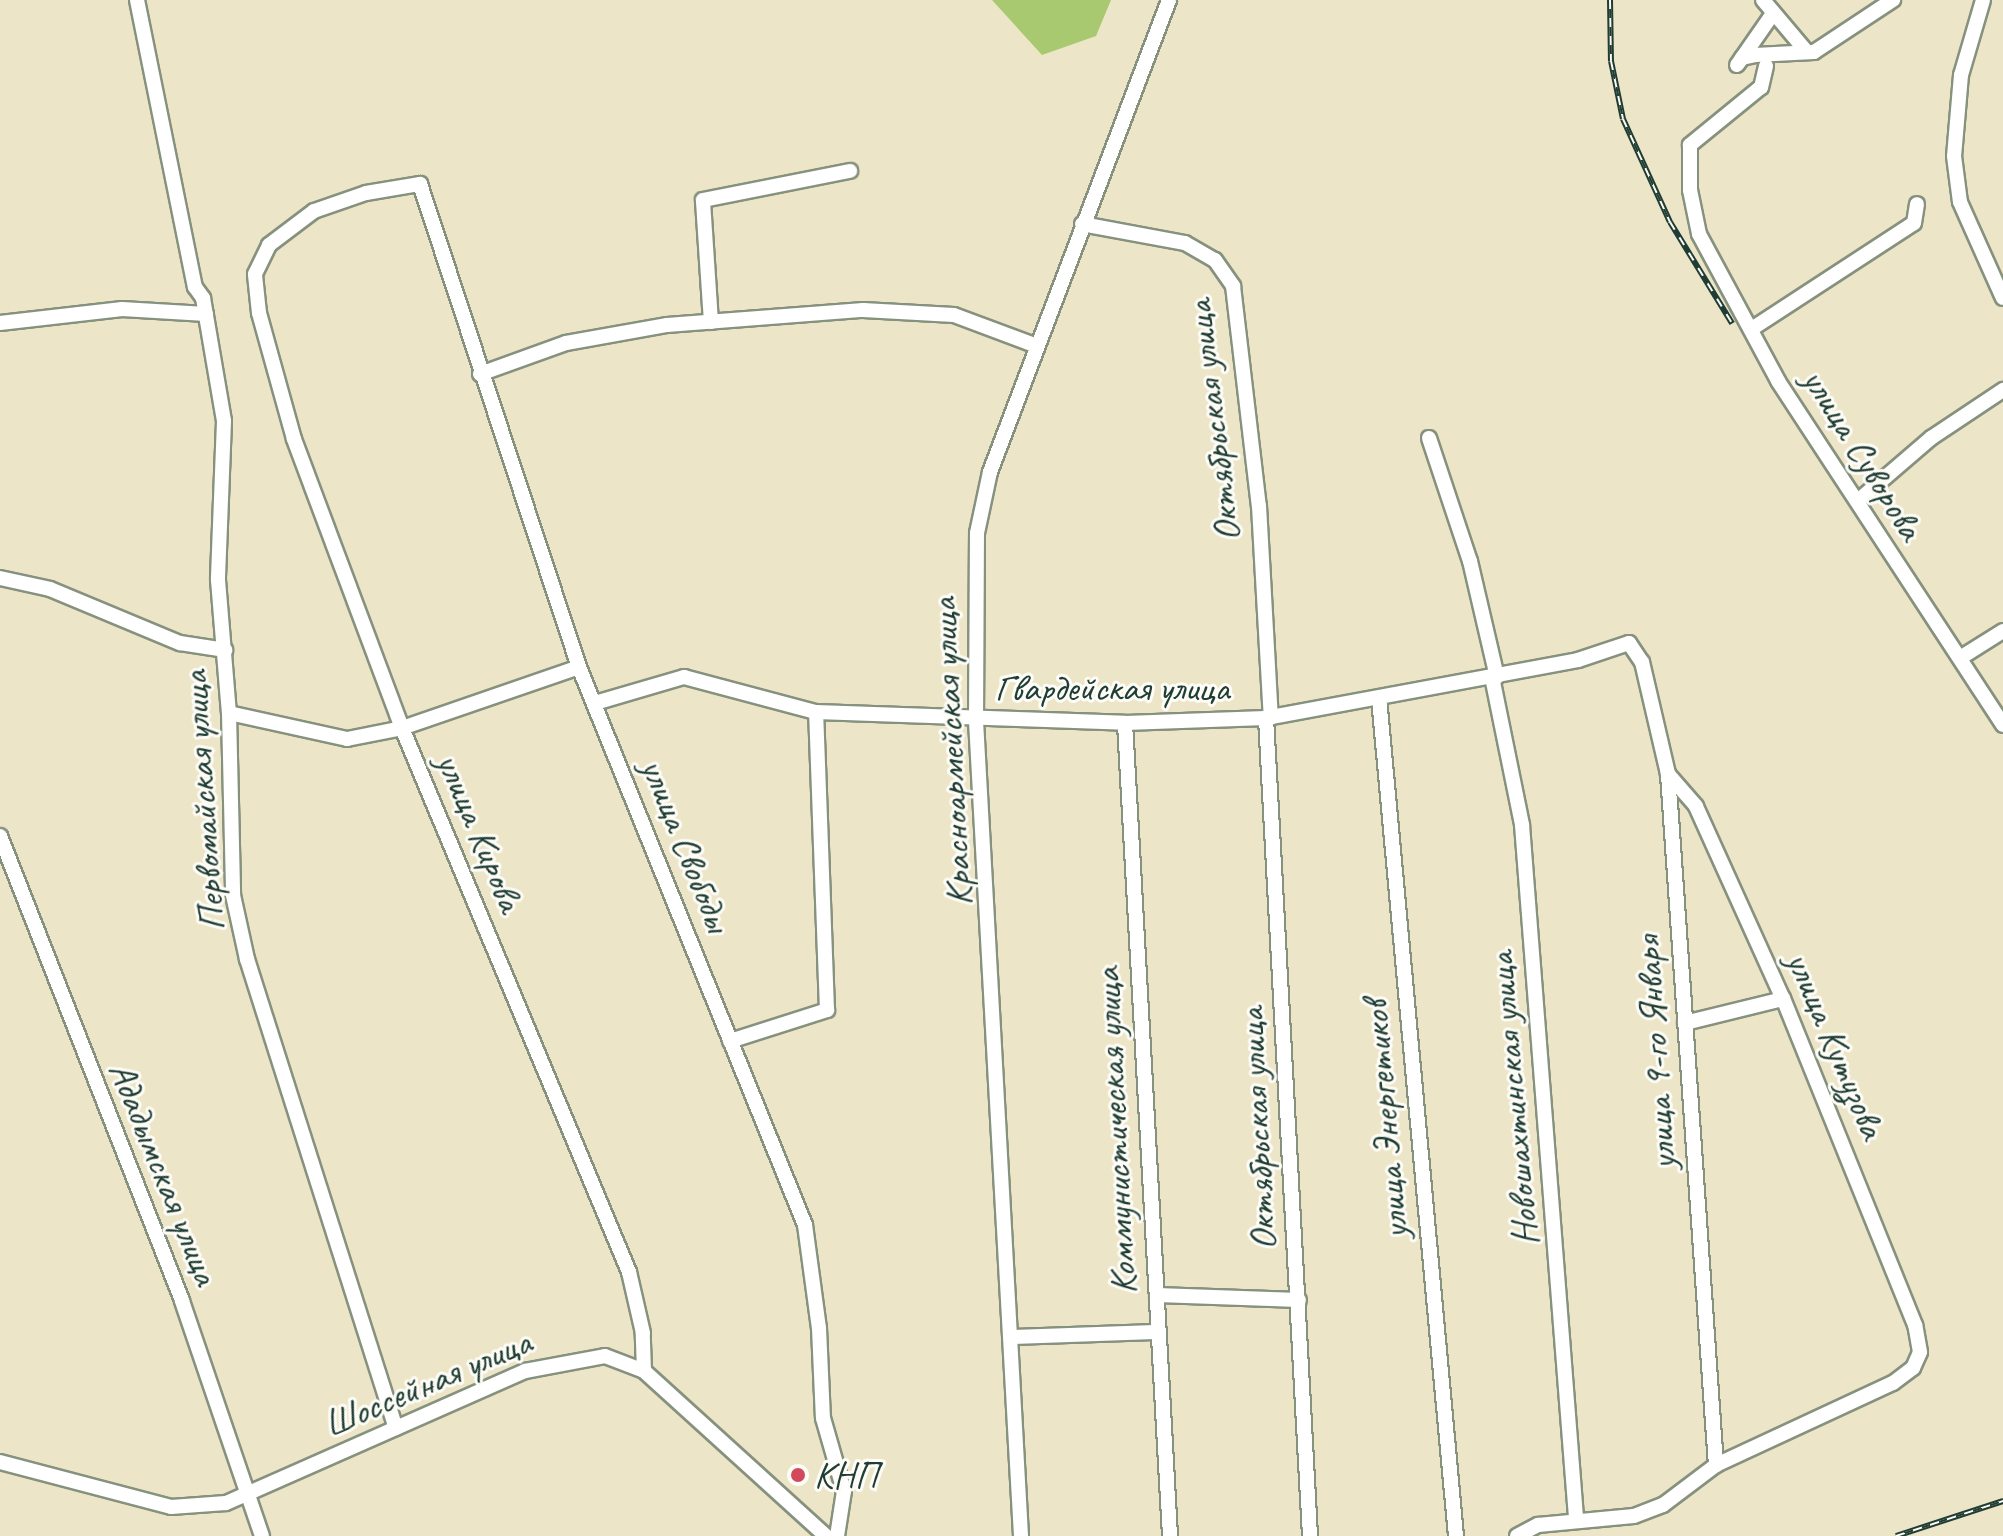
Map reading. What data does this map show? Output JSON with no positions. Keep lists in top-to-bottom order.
{
  "streets": {
    "street": [
      "Октябрьская улица",
      "улица Суворова",
      "Гвардейская улица",
      "Красноармейская улица",
      "Первомайская улица",
      "улица Кирова",
      "улица Свободы",
      "улица Кутузова",
      "улица 9-го Января",
      "Новошахтинская улица",
      "улица Энергетиков",
      "Коммунистическая улица",
      "Ададымская улица",
      "Шоссейная улица"
    ]
  },
  "crossings": [
    ["Октябрьская улица", "Гвардейская улица"],
    ["Октябрьская улица", "Красноармейская улица"],
    ["Гвардейская улица", "Красноармейская улица"],
    ["Гвардейская улица", "улица Свободы"],
    ["Гвардейская улица", "улица 9-го Января"],
    ["Гвардейская улица", "Новошахтинская улица"],
    ["Гвардейская улица", "улица Энергетиков"],
    ["Гвардейская улица", "Коммунистическая улица"],
    ["Первомайская улица", "Шоссейная улица"],
    ["улица Кирова", "улица Свободы"],
    ["улица Кирова", "Шоссейная улица"],
    ["улица Кутузова", "улица 9-го Января"],
    ["Ададымская улица", "Шоссейная улица"]
  ],
  "places": ["КНП"]
}
